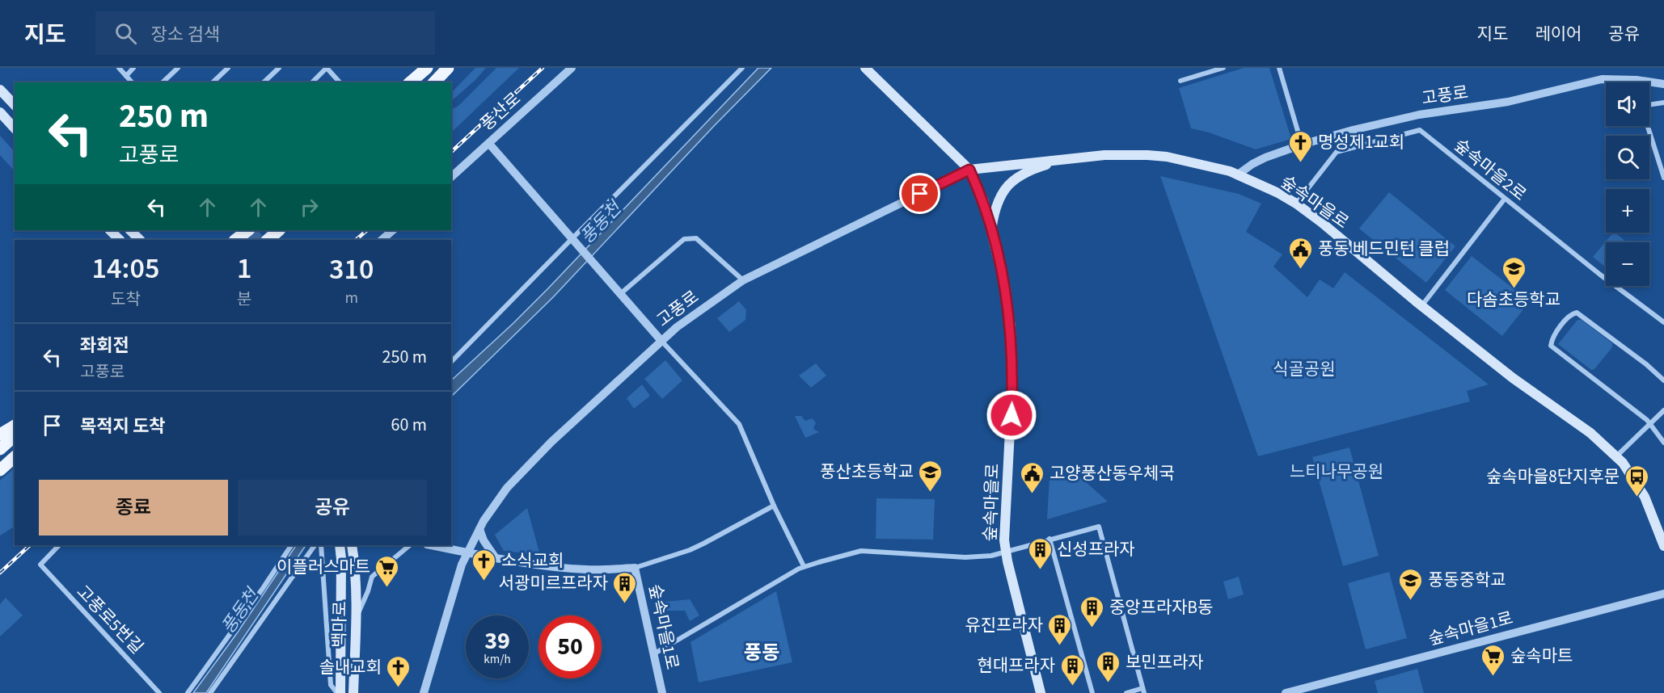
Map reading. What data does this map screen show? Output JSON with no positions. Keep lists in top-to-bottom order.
{
  "streets": {
    "main road": ["숲속마을로", "백마로"],
    "street": [
      "고풍로",
      "풍산로",
      "숲속마을2로",
      "고풍로5번길",
      "숲속마을1로"
    ]
  },
  "crossings": [
    ["고풍로", "숲속마을로"],
    ["숲속마을2로", "숲속마을로"],
    ["숲속마을로", "숲속마을1로"]
  ],
  "districts": ["풍동"],
  "water": ["풍동천"],
  "parks": ["식골공원", "느티나무공원"],
  "places": {
    "church": ["명성제1교회", "소식교회", "솔내교회"],
    "public building": ["풍동 베드민턴 클럽", "고양풍산동우체국"],
    "school or university": ["다솜초등학교", "풍산초등학교", "풍동중학교"],
    "bus stop": ["숲속마을8단지후문"],
    "building": [
      "신성프라자",
      "서광미르프라자",
      "중앙프라자B동",
      "유진프라자",
      "보민프라자",
      "현대프라자"
    ],
    "supermarket": ["이플러스마트", "숲속마트"]
  },
  "page": {
    "header": "지도",
    "search": "장소 검색",
    "nav": ["지도", "레이어", "공유"],
    "map_buttons": ["+", "−"],
    "turn": ["250 m", "고풍로"],
    "eta": [
      "14:05",
      "도착",
      "1",
      "분",
      "310",
      "m"
    ],
    "list": [
      {
        "name": "좌회전",
        "note": "고풍로",
        "value": "250 m"
      },
      {
        "name": "목적지 도착",
        "value": "60 m"
      }
    ],
    "buttons": ["종료", "공유"],
    "speed": "39 km/h",
    "limit": "50"
  }
}
